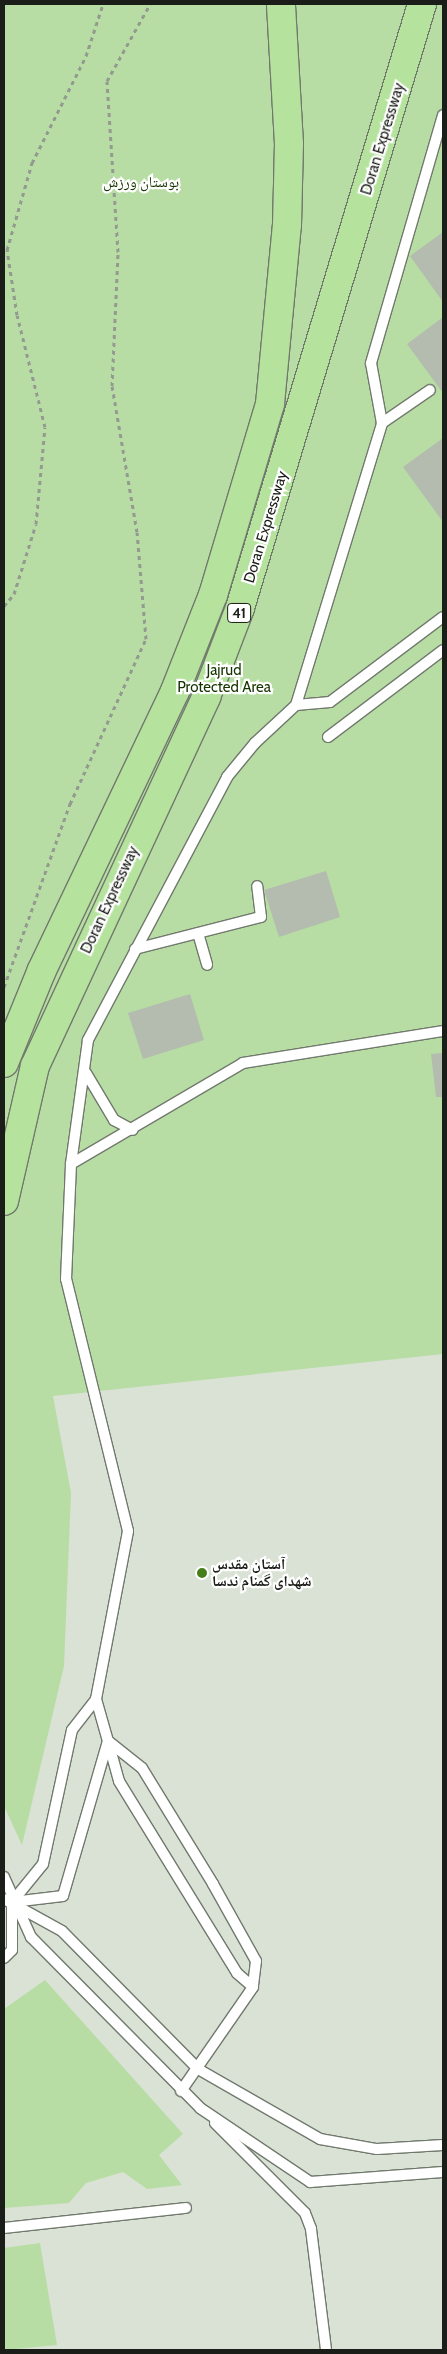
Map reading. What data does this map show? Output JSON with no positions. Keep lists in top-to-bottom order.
{
  "streets": {
    "highway": ["Doran Expressway", "41"]
  },
  "parks": ["بوستان ورزش", "Jajrud Protected Area"],
  "places": ["آستان مقدس شهدای گمنام ندسا"]
}
